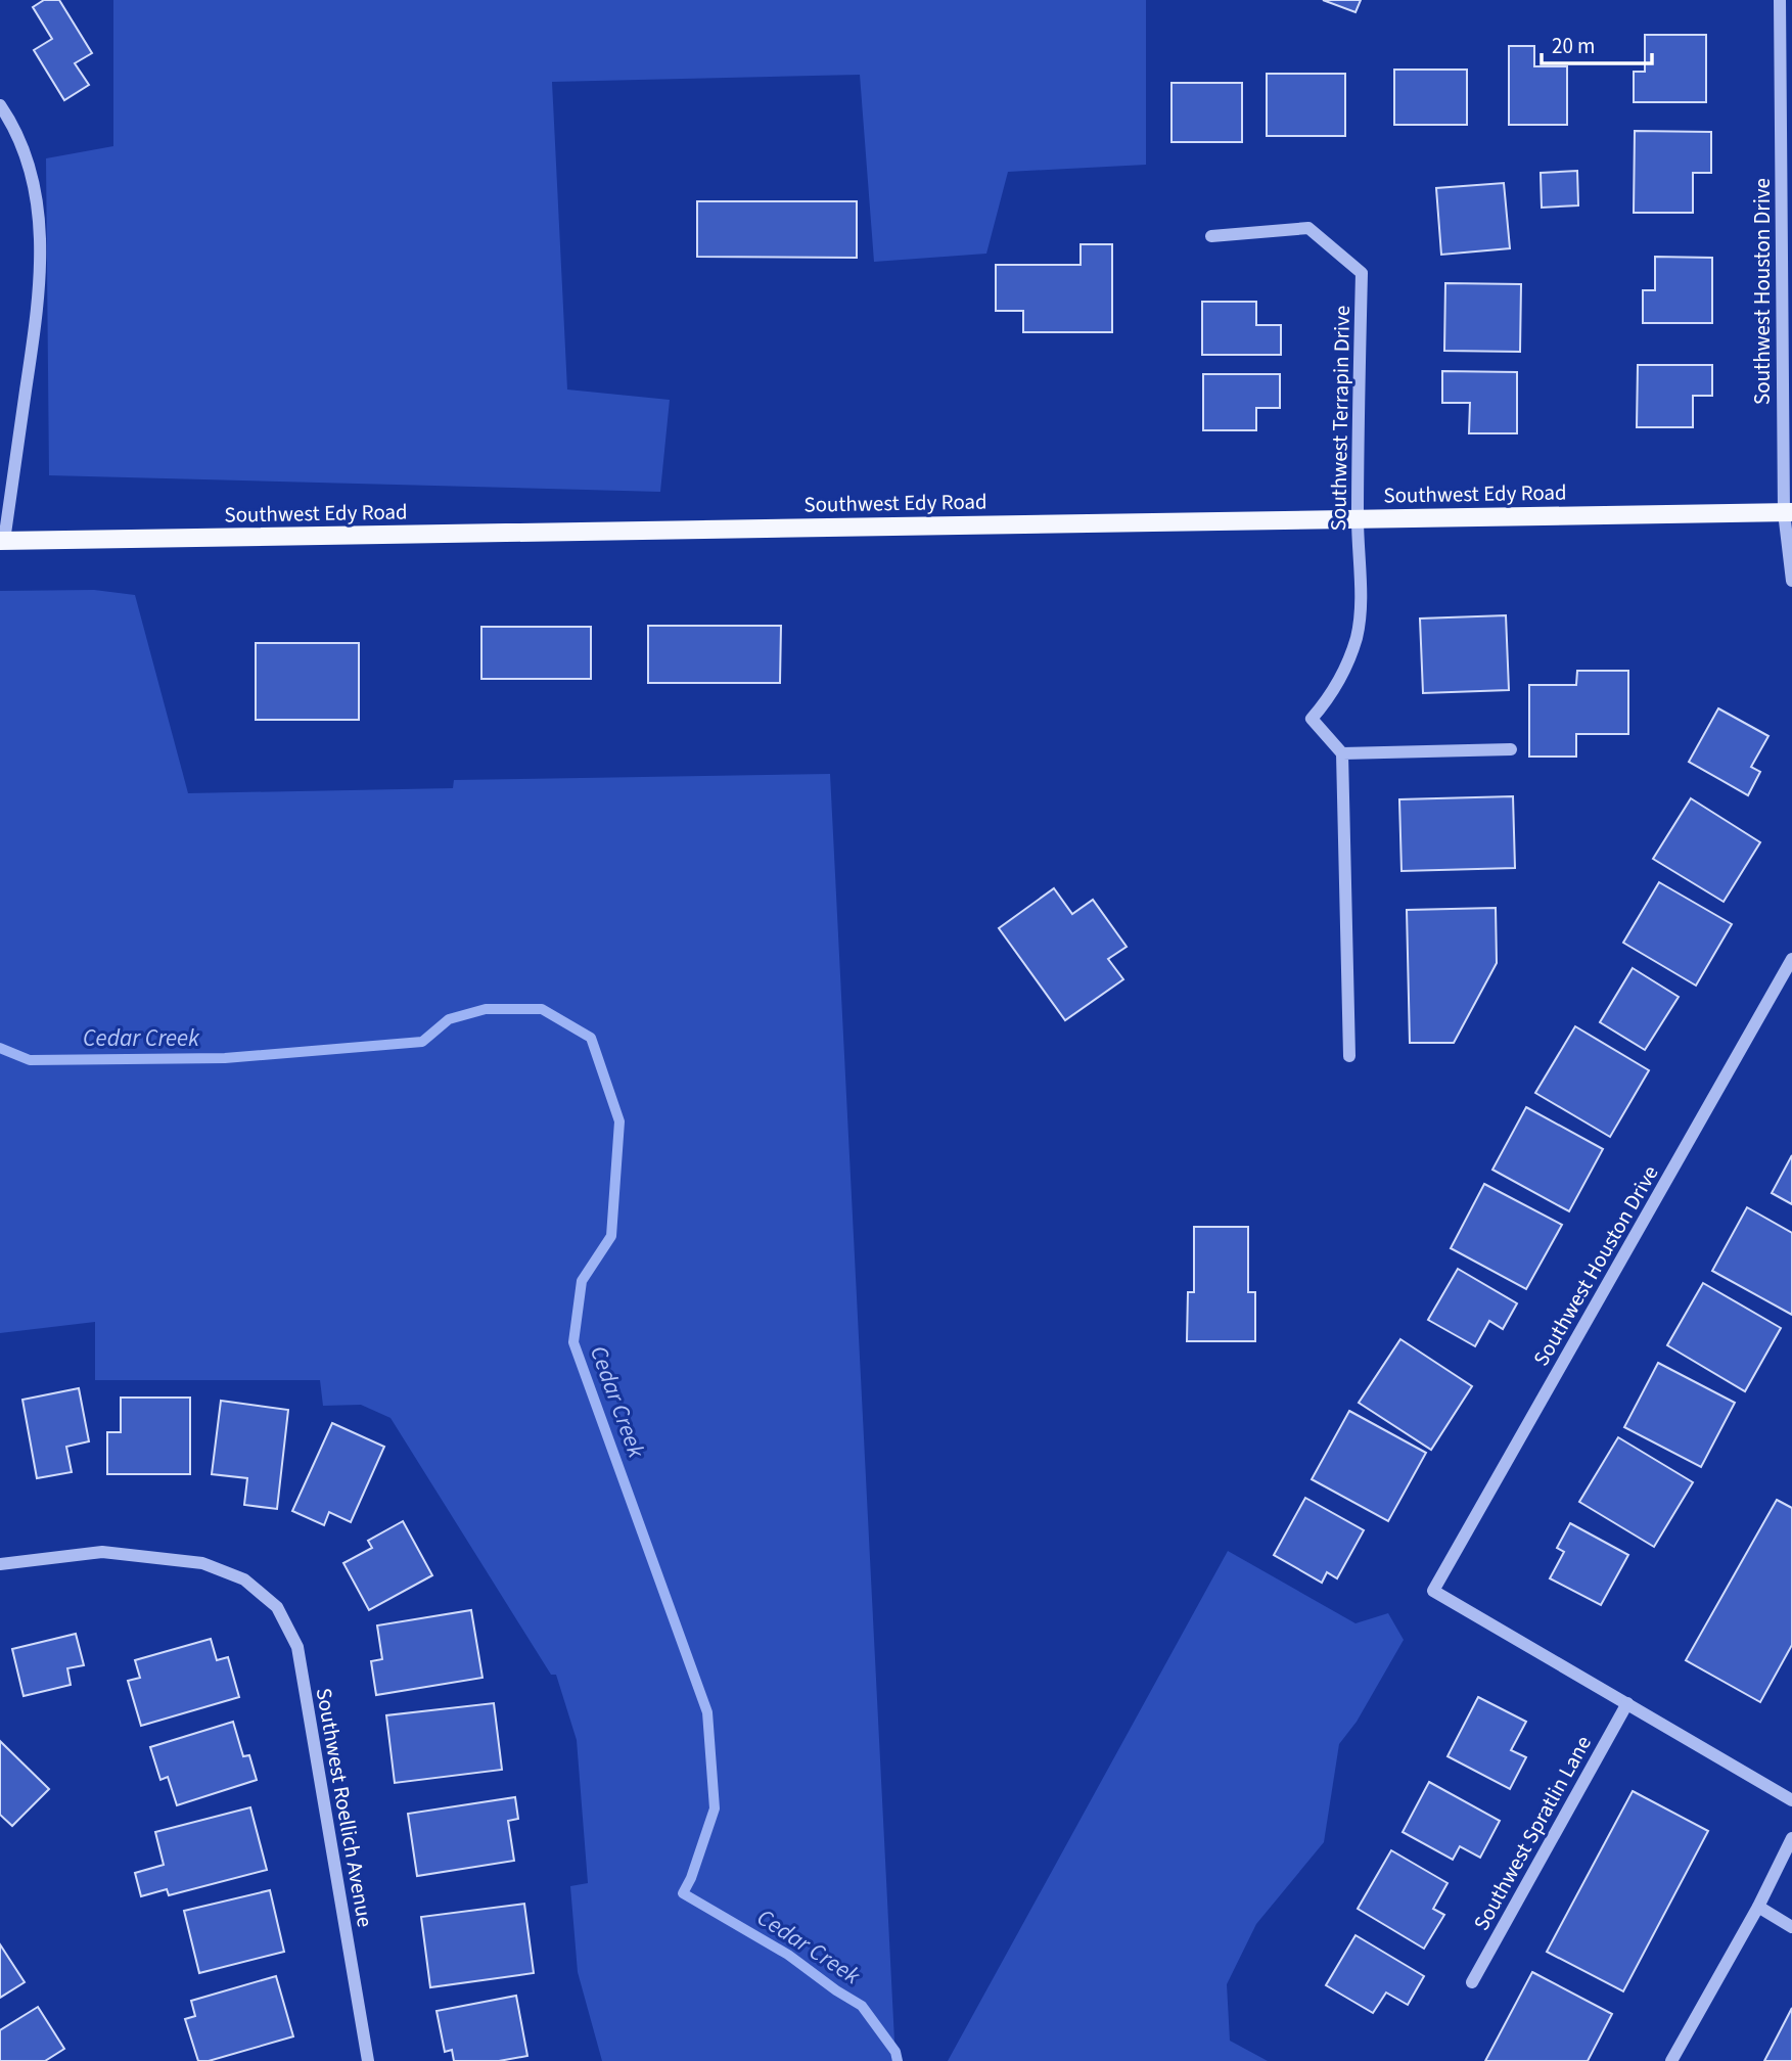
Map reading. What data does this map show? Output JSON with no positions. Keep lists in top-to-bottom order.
{
  "streets": {
    "main road": ["Southwest Edy Road"],
    "street": [
      "Southwest Houston Drive",
      "Southwest Terrapin Drive",
      "Southwest Roellich Avenue",
      "Southwest Spratlin Lane"
    ]
  },
  "crossings": [
    ["Southwest Houston Drive", "Southwest Edy Road"],
    ["Southwest Houston Drive", "Southwest Spratlin Lane"],
    ["Southwest Terrapin Drive", "Southwest Edy Road"]
  ],
  "water": ["Cedar Creek"],
  "scale_bar": "20 m"
}
